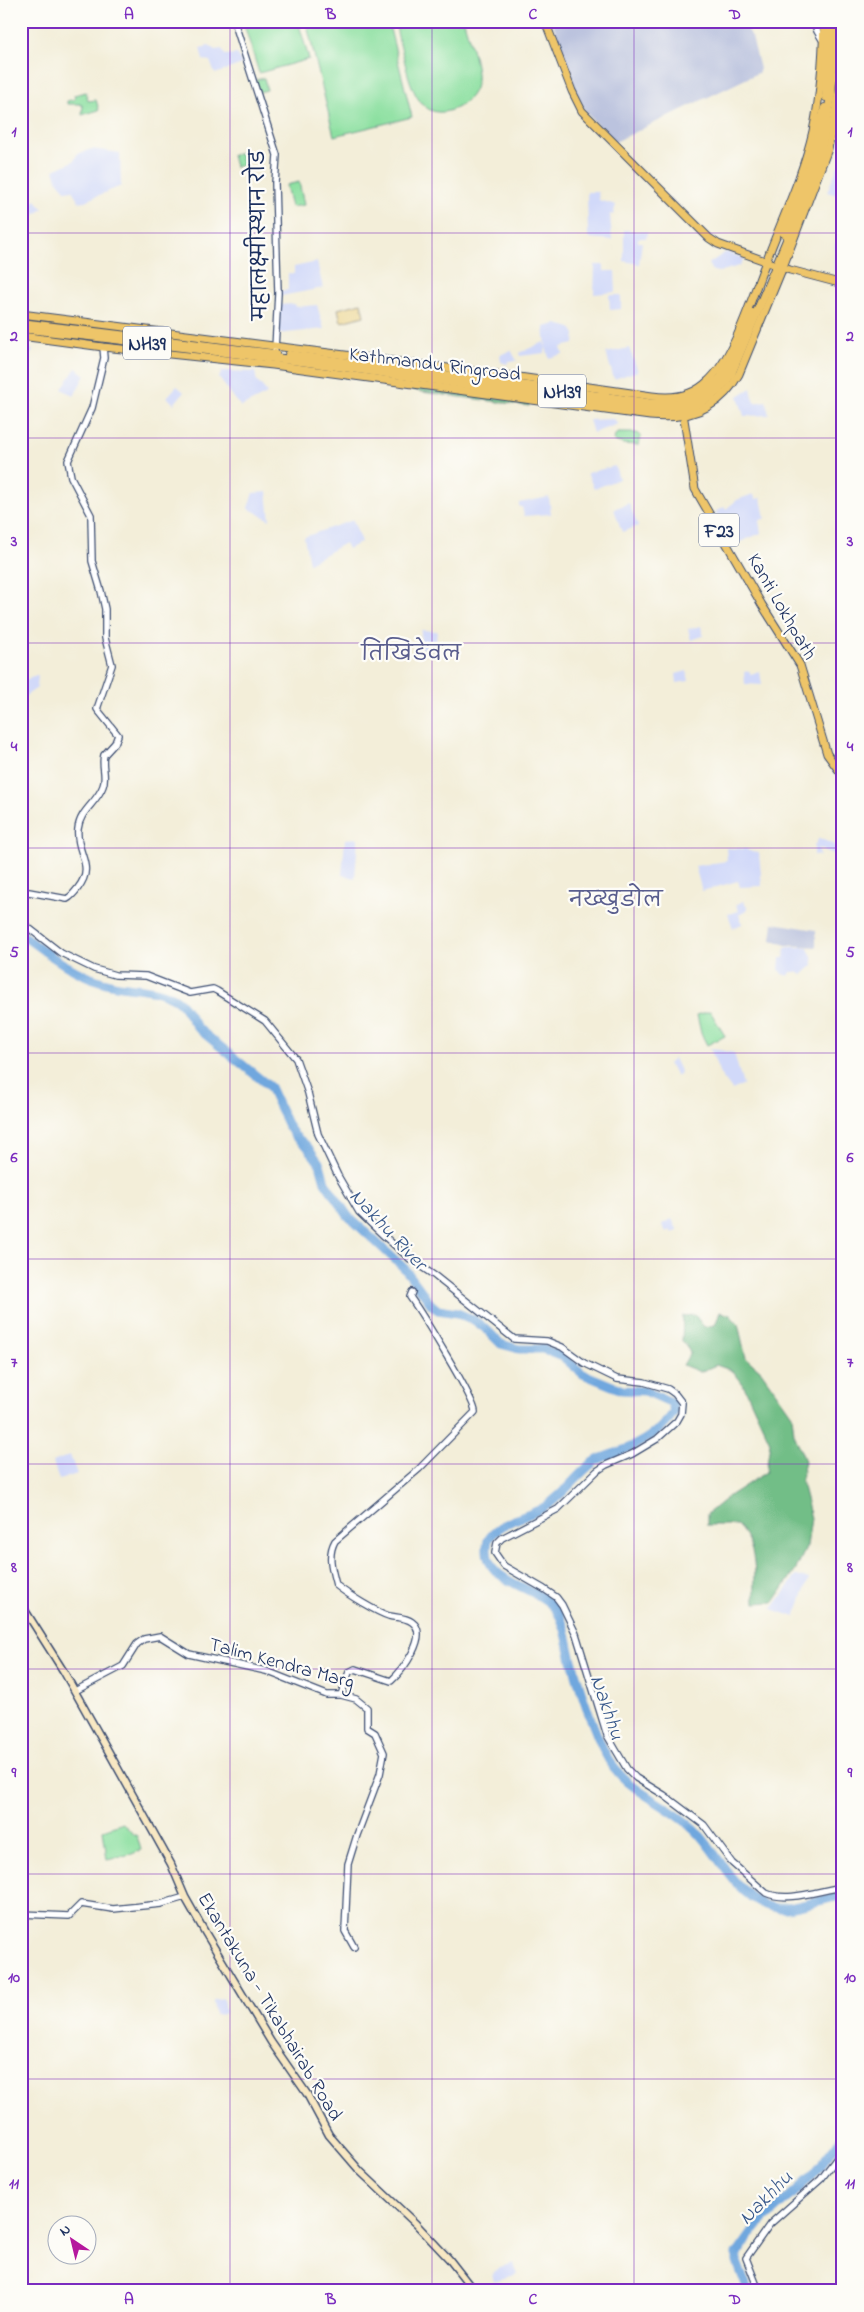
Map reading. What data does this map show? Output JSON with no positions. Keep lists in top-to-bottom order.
{
  "streets": {
    "highway": ["NH39", "Kathmandu Ringroad"],
    "main road": ["F23", "Kanti Lokhpath", "Ekantakuna - Tikabhairab Road"],
    "street": ["महालक्ष्मीस्थान रोड", "Talim Kendra Marg"]
  },
  "crossings": [
    ["महालक्ष्मीस्थान रोड", "Kathmandu Ringroad"],
    ["Kathmandu Ringroad", "Kanti Lokhpath"],
    ["Talim Kendra Marg", "Ekantakuna - Tikabhairab Road"]
  ],
  "districts": ["तिखिडेवल", "नख्खुडोल"],
  "water": ["Nakhu River", "Nakhhu"],
  "north": "top left",
  "grid": {
    "columns": [
      "A",
      "B",
      "C",
      "D"
    ],
    "rows": [
      "1",
      "2",
      "3",
      "4",
      "5",
      "6",
      "7",
      "8",
      "9",
      "10",
      "11"
    ]
  }
}
